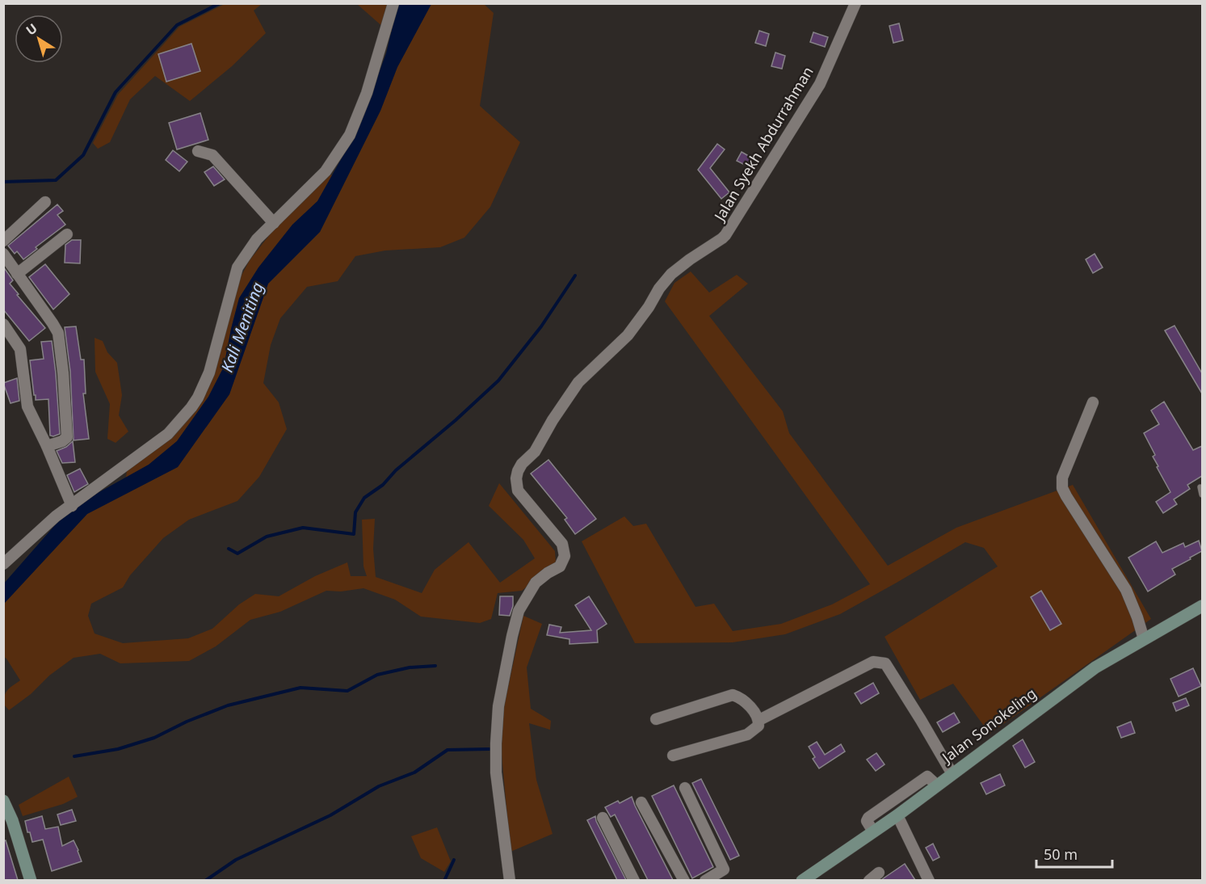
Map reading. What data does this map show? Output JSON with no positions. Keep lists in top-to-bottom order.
{
  "streets": {
    "street": ["Jalan Syekh Abdurrahman", "Jalan Sonokeling"]
  },
  "water": ["Kali Meniting"],
  "scale_bar": "50 m",
  "north": "top left"
}
